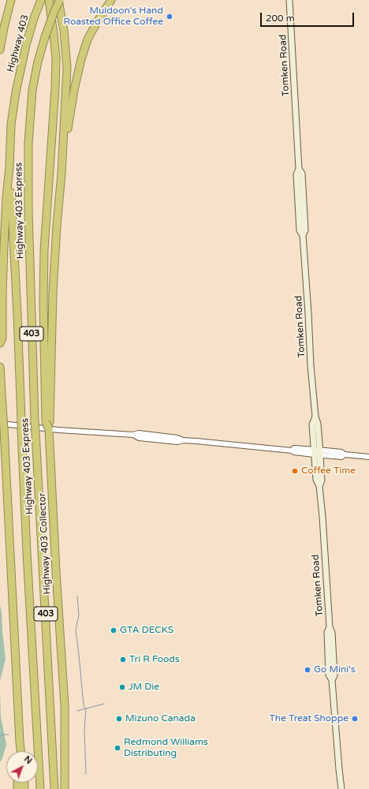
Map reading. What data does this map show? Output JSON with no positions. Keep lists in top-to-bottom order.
{
  "streets": {
    "highway": [
      "Highway 403",
      "Highway 403 Express",
      "403",
      "Highway 403 Collector"
    ],
    "main road": ["Tomken Road"]
  },
  "crossings": [
    ["Highway 403", "Highway 403 Express"]
  ],
  "places": [
    "Muldoon's Hand Roasted Office Coffee",
    "Coffee Time",
    "GTA DECKS",
    "Tri R Foods",
    "Go Mini's",
    "JM Die",
    "Mizuno Canada",
    "The Treat Shoppe",
    "Redmond Williams Distributing"
  ],
  "scale_bar": "200 m",
  "north": "top right"
}
